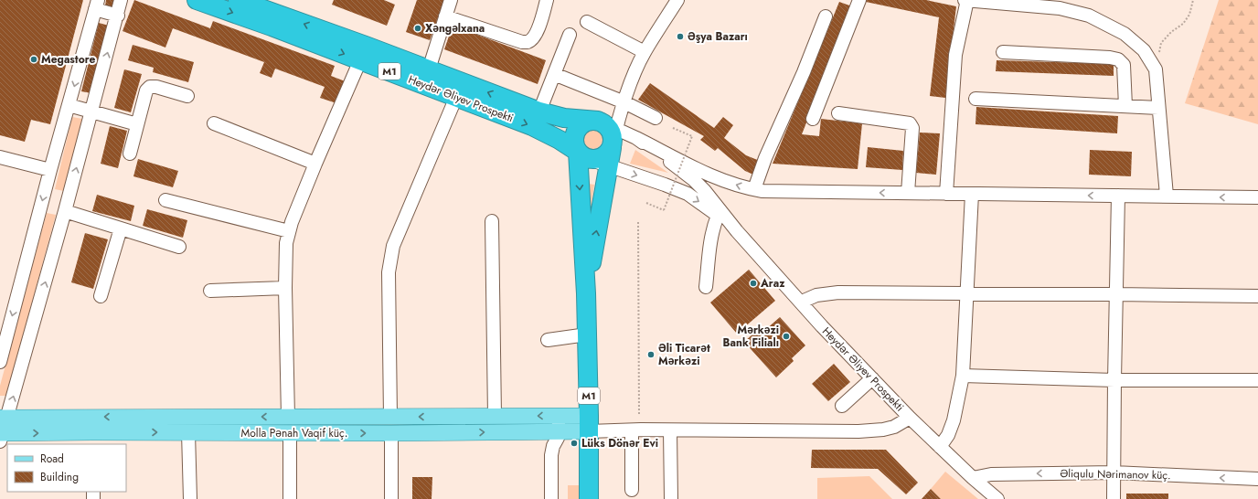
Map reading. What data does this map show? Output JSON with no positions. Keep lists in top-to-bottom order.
{
  "streets": {
    "highway": ["M1", "Heydər Əliyev Prospekti"],
    "main road": ["Molla Pənah Vaqif küç."],
    "street": ["Əliqulu Nərimanov küç."]
  },
  "crossings": [
    ["M1", "Molla Pənah Vaqif küç."],
    ["Heydər Əliyev Prospekti", "Əliqulu Nərimanov küç."]
  ],
  "places": [
    "Xəngəlxana",
    "Əşya Bazarı",
    "Megastore",
    "Araz",
    "Mərkəzi Bank Filialı",
    "Əli Ticarət Mərkəzi",
    "Lüks Dönər Evi"
  ],
  "legend": ["Road", "Building"]
}
